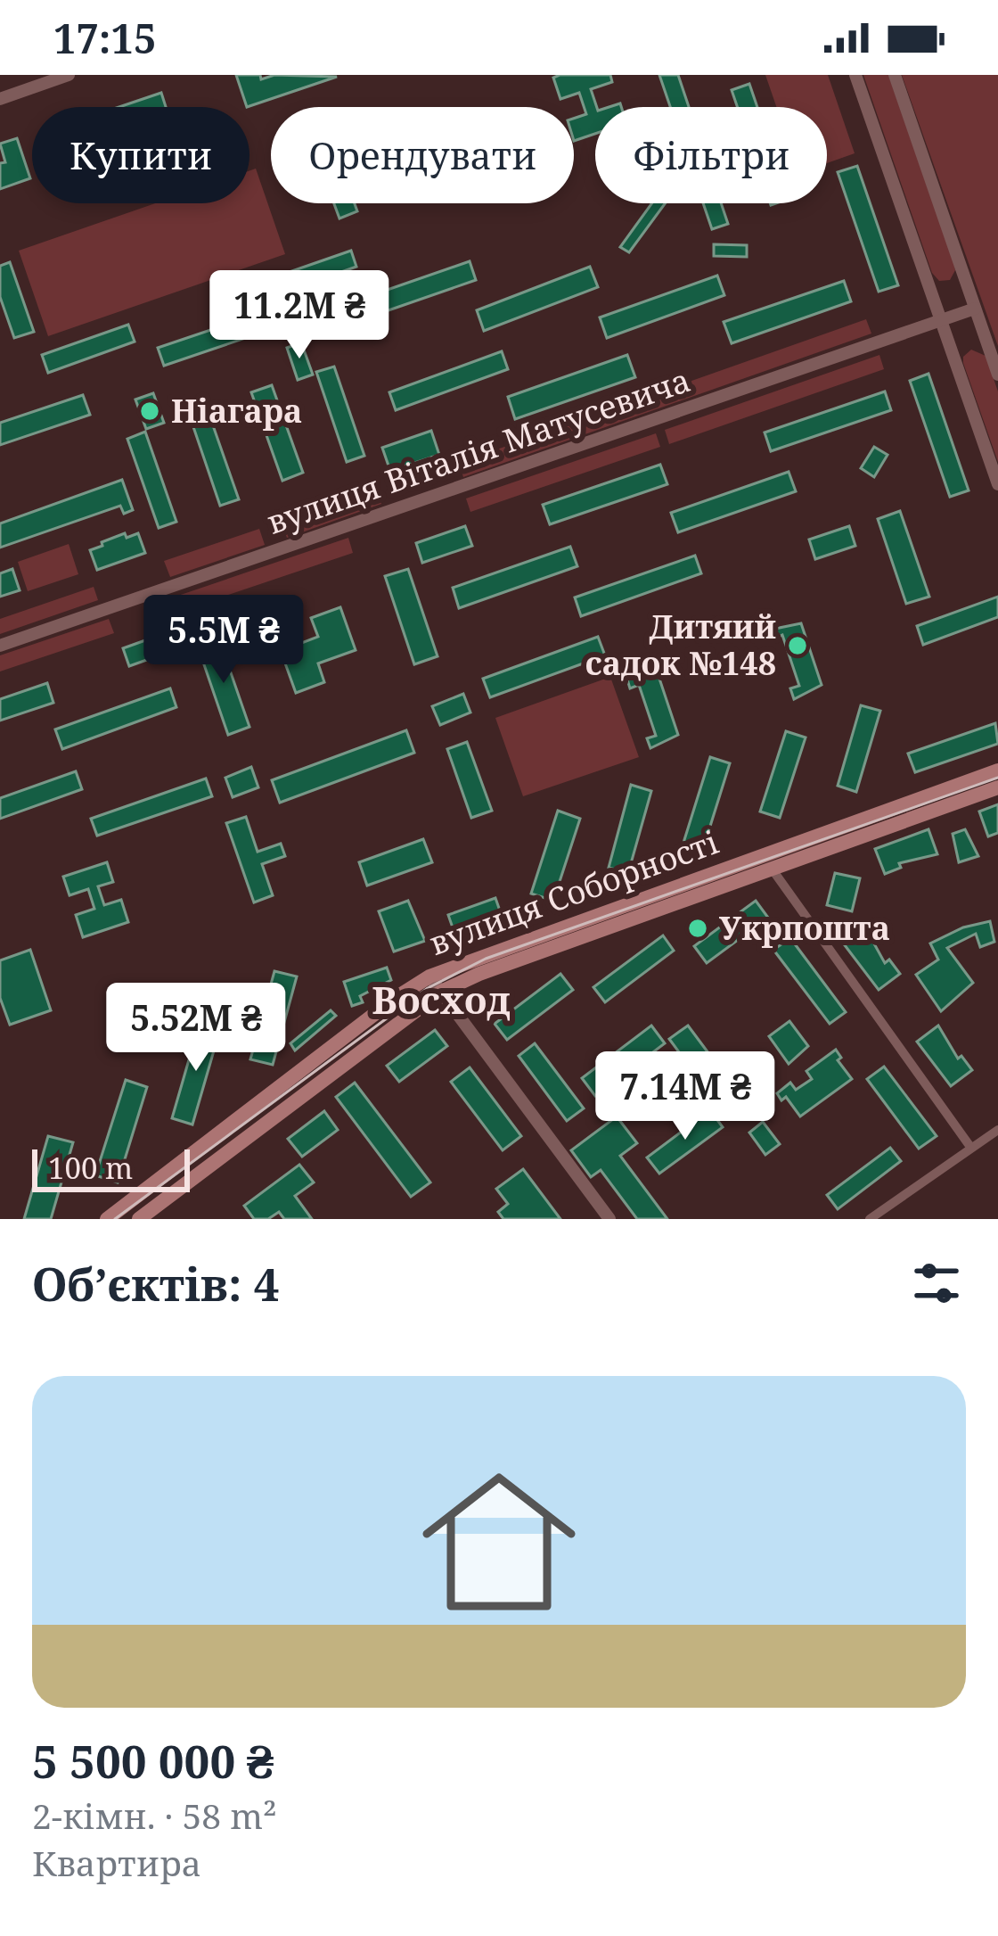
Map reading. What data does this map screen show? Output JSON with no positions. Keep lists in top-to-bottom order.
{
  "streets": {
    "main road": ["вулиця Соборності"],
    "street": ["вулиця Віталія Матусевича"]
  },
  "districts": ["Восход"],
  "places": ["Ніагара", "Дитяий садок №148", "Укрпошта"],
  "scale_bar": "100 m",
  "page": {
    "status": "17:15",
    "chip": ["Купити", "Орендувати", "Фільтри"],
    "price": [
      "11.2M ₴",
      "5.5M ₴",
      "5.52M ₴",
      "7.14M ₴"
    ],
    "scale": "100 m",
    "heading": "Об’єктів: 4",
    "list": [
      {
        "name": "5 500 000 ₴",
        "note": "2-кімн. · 58 m² · Квартира"
      }
    ]
  }
}
